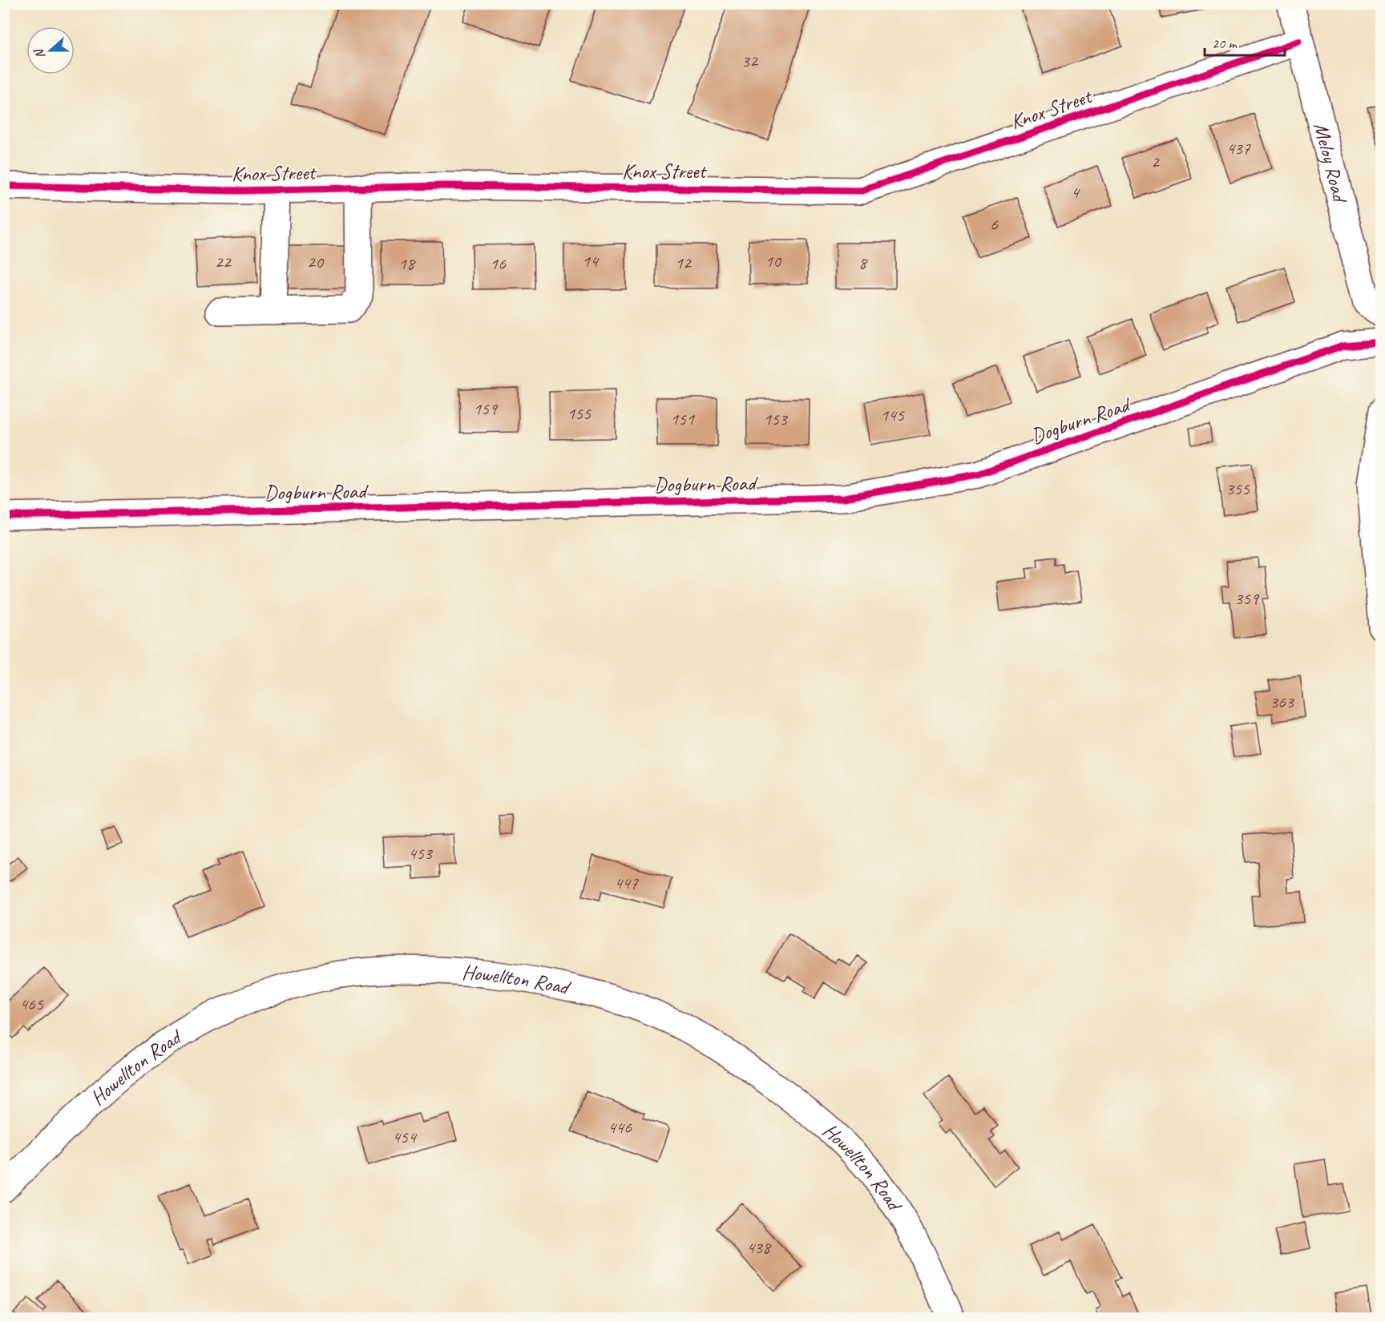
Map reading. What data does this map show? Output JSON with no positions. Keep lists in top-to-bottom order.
{
  "streets": {
    "street": [
      "Knox Street",
      "Meloy Road",
      "Dogburn Road",
      "Howellton Road"
    ]
  },
  "crossings": [
    ["Knox Street", "Meloy Road"]
  ],
  "house_numbers": [
    "32",
    "437",
    "2",
    "4",
    "6",
    "14",
    "10",
    "22",
    "20",
    "12",
    "8",
    "18",
    "16",
    "159",
    "155",
    "145",
    "151",
    "153",
    "355",
    "359",
    "363",
    "453",
    "447",
    "465",
    "446",
    "454",
    "438"
  ],
  "scale_bar": "20 m",
  "north": "left"
}
